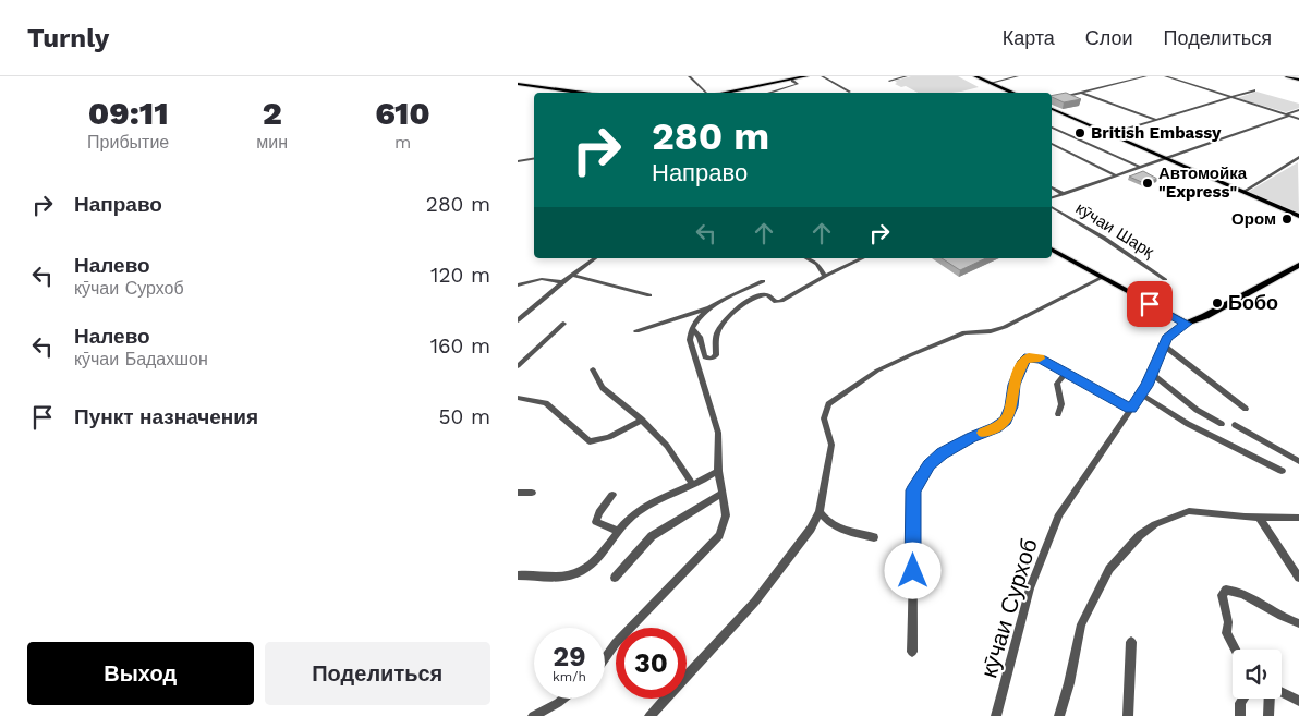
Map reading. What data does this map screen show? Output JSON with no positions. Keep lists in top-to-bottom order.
{
  "streets": {
    "street": ["кӯчаи Шарқ", "кӯчаи Сурхоб"]
  },
  "places": [
    "British Embassy",
    "Автомойка \"Express\"",
    "Ором",
    "Бобо"
  ],
  "page": {
    "header": "Turnly",
    "nav": ["Карта", "Слои", "Поделиться"],
    "eta": [
      "09:11",
      "Прибытие",
      "2",
      "мин",
      "610",
      "m"
    ],
    "turn": ["280 m", "Направо"],
    "list": [
      {
        "name": "Направо",
        "value": "280 m"
      },
      {
        "name": "Налево",
        "note": "кӯчаи Сурхоб",
        "value": "120 m"
      },
      {
        "name": "Налево",
        "note": "кӯчаи Бадахшон",
        "value": "160 m"
      },
      {
        "name": "Пункт назначения",
        "value": "50 m"
      }
    ],
    "speed": "29 km/h",
    "limit": "30",
    "buttons": ["Выход", "Поделиться"]
  }
}
